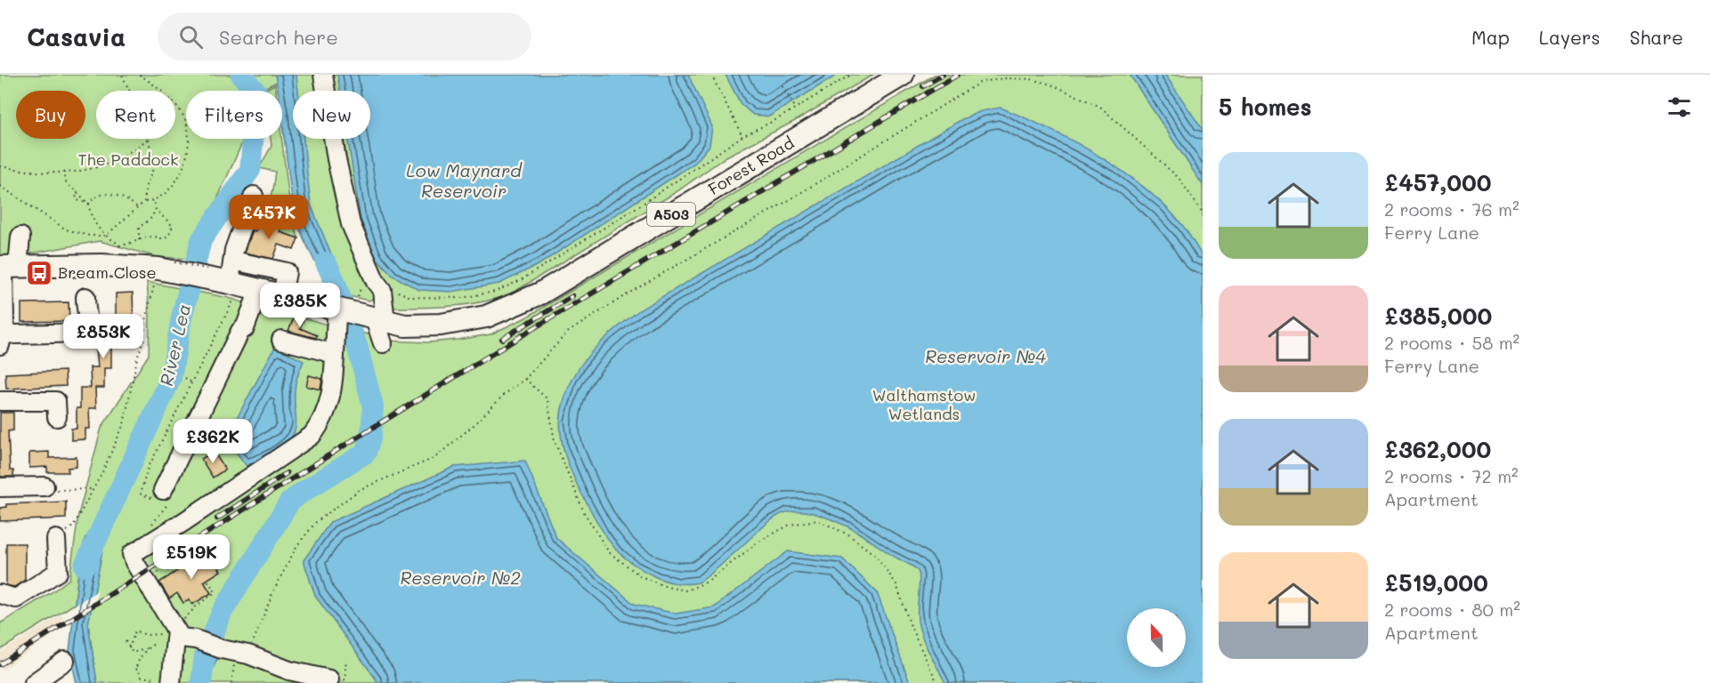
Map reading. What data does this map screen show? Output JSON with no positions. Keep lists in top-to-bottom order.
{
  "streets": {
    "main road": ["Forest Road", "A503"]
  },
  "crossings": [
    ["Forest Road", "A503"]
  ],
  "water": [
    "Low Maynard Reservoir",
    "River Lea",
    "Reservoir №4",
    "Reservoir №2"
  ],
  "parks": ["The Paddock", "Walthamstow Wetlands"],
  "places": {
    "bus stop": ["Bream Close"]
  },
  "north": "top",
  "page": {
    "header": "Casavia",
    "search": "Search here",
    "nav": ["Map", "Layers", "Share"],
    "heading": "5 homes",
    "chip": [
      "Buy",
      "Rent",
      "Filters",
      "New"
    ],
    "list": [
      {
        "name": "£457,000",
        "note": "2 rooms · 76 m² · Ferry Lane"
      },
      {
        "name": "£385,000",
        "note": "2 rooms · 58 m² · Ferry Lane"
      },
      {
        "name": "£362,000",
        "note": "2 rooms · 72 m² · Apartment"
      },
      {
        "name": "£519,000",
        "note": "2 rooms · 80 m² · Apartment"
      }
    ],
    "price": [
      "£457K",
      "£385K",
      "£853K",
      "£362K",
      "£519K"
    ]
  }
}
